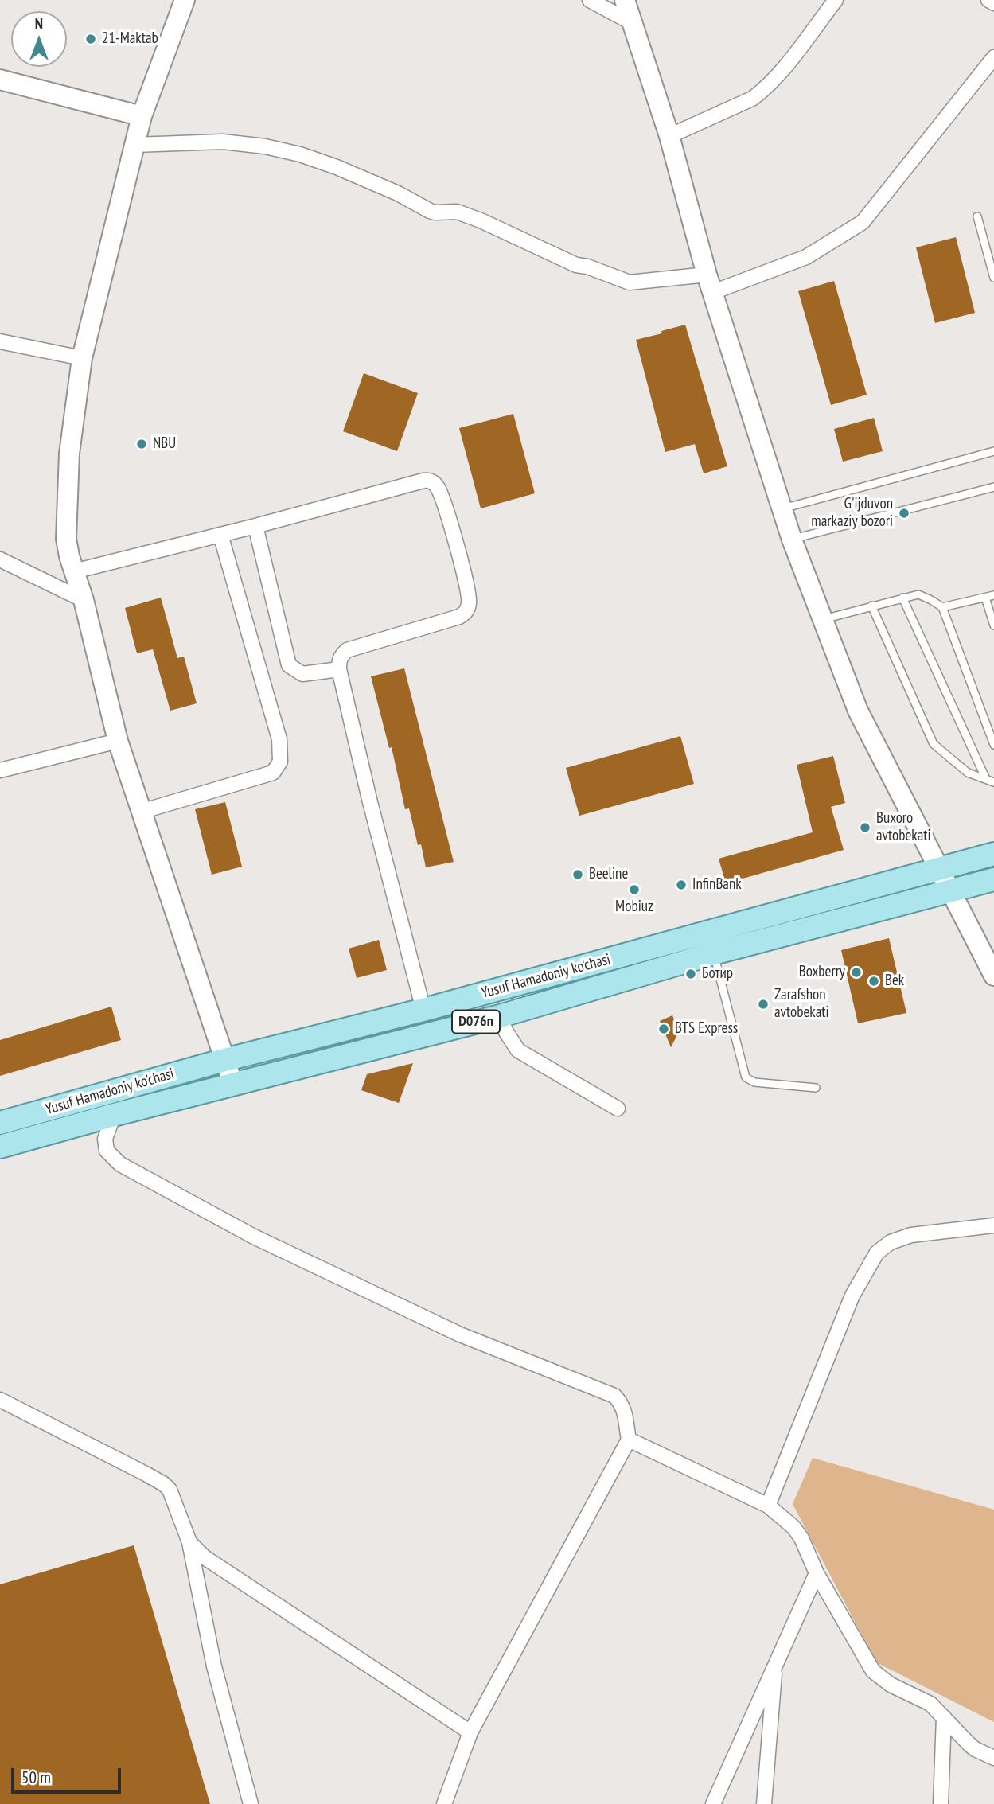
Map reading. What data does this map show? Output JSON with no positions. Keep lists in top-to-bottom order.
{
  "streets": {
    "main road": ["Yusuf Hamadoniy ko'chasi", "D076n"]
  },
  "places": [
    "21-Maktab",
    "NBU",
    "G'ijduvon markaziy bozori",
    "Buxoro avtobekati",
    "Beeline",
    "InfinBank",
    "Mobiuz",
    "Boxberry",
    "Ботир",
    "Bek",
    "Zarafshon avtobekati",
    "BTS Express"
  ],
  "scale_bar": "50 m",
  "north": "top"
}
